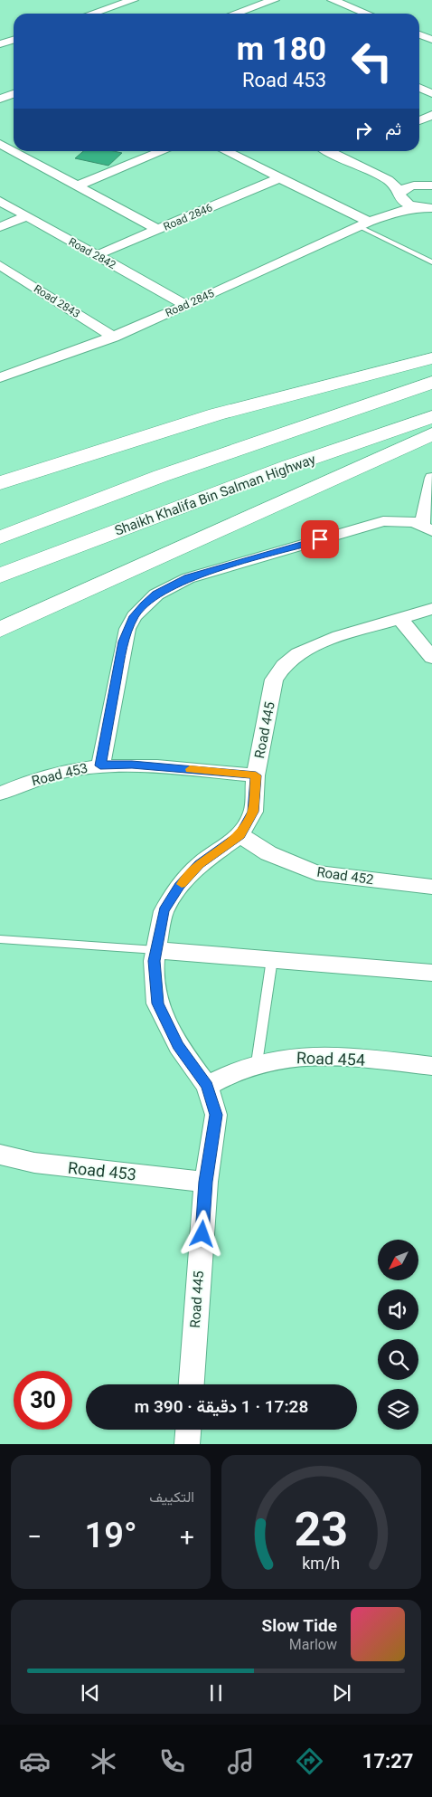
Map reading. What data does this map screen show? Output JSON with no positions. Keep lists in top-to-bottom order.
{
  "streets": {
    "highway": ["Shaikh Khalifa Bin Salman Highway"],
    "street": [
      "Road 2846",
      "Road 2842",
      "Road 2843",
      "Road 2845",
      "Road 445",
      "Road 453",
      "Road 452",
      "Road 454"
    ]
  },
  "crossings": [
    ["Road 2846", "Road 2842"],
    ["Road 2842", "Road 2845"],
    ["Road 2843", "Road 2845"],
    ["Road 445", "Road 453"],
    ["Road 445", "Road 452"],
    ["Road 445", "Road 454"]
  ],
  "north": "bottom left",
  "page": {
    "turn": ["180 m", "Road 453"],
    "then": "ثم",
    "limit": "30",
    "trip": "17:28 · 1 دقيقة · 390 m",
    "tile": "التكييف",
    "heat": ["−", "19°", "+"],
    "song": ["Slow Tide", "Marlow"],
    "tabs": "17:27",
    "gauge": ["23", "km/h"]
  }
}
